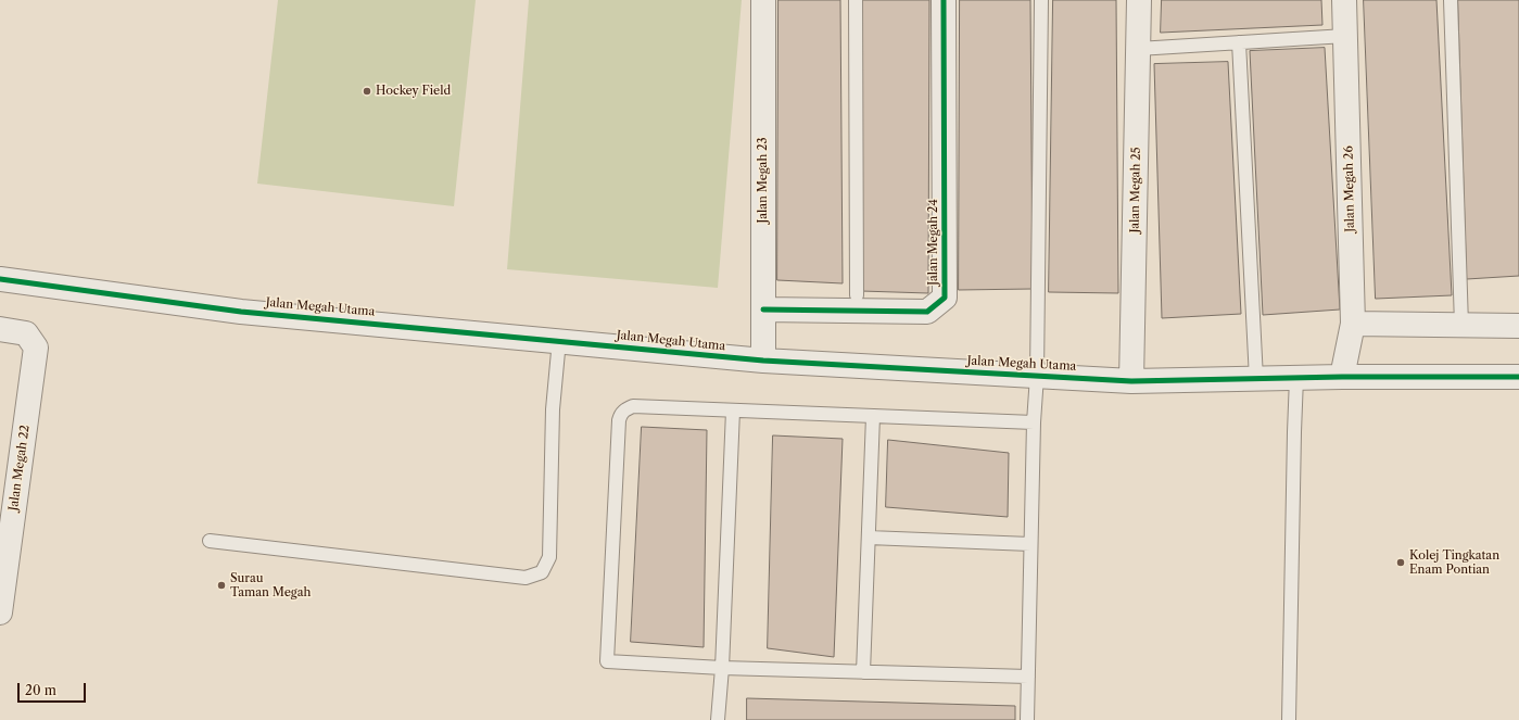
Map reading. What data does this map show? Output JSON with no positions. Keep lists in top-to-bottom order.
{
  "streets": {
    "street": [
      "Jalan Megah 23",
      "Jalan Megah 26",
      "Jalan Megah 25",
      "Jalan Megah 24",
      "Jalan Megah Utama",
      "Jalan Megah 22"
    ]
  },
  "crossings": [
    ["Jalan Megah 23", "Jalan Megah 24"],
    ["Jalan Megah 23", "Jalan Megah Utama"],
    ["Jalan Megah 26", "Jalan Megah Utama"],
    ["Jalan Megah 25", "Jalan Megah Utama"]
  ],
  "places": ["Hockey Field", "Kolej Tingkatan Enam Pontian", "Surau Taman Megah"],
  "scale_bar": "20 m"
}
